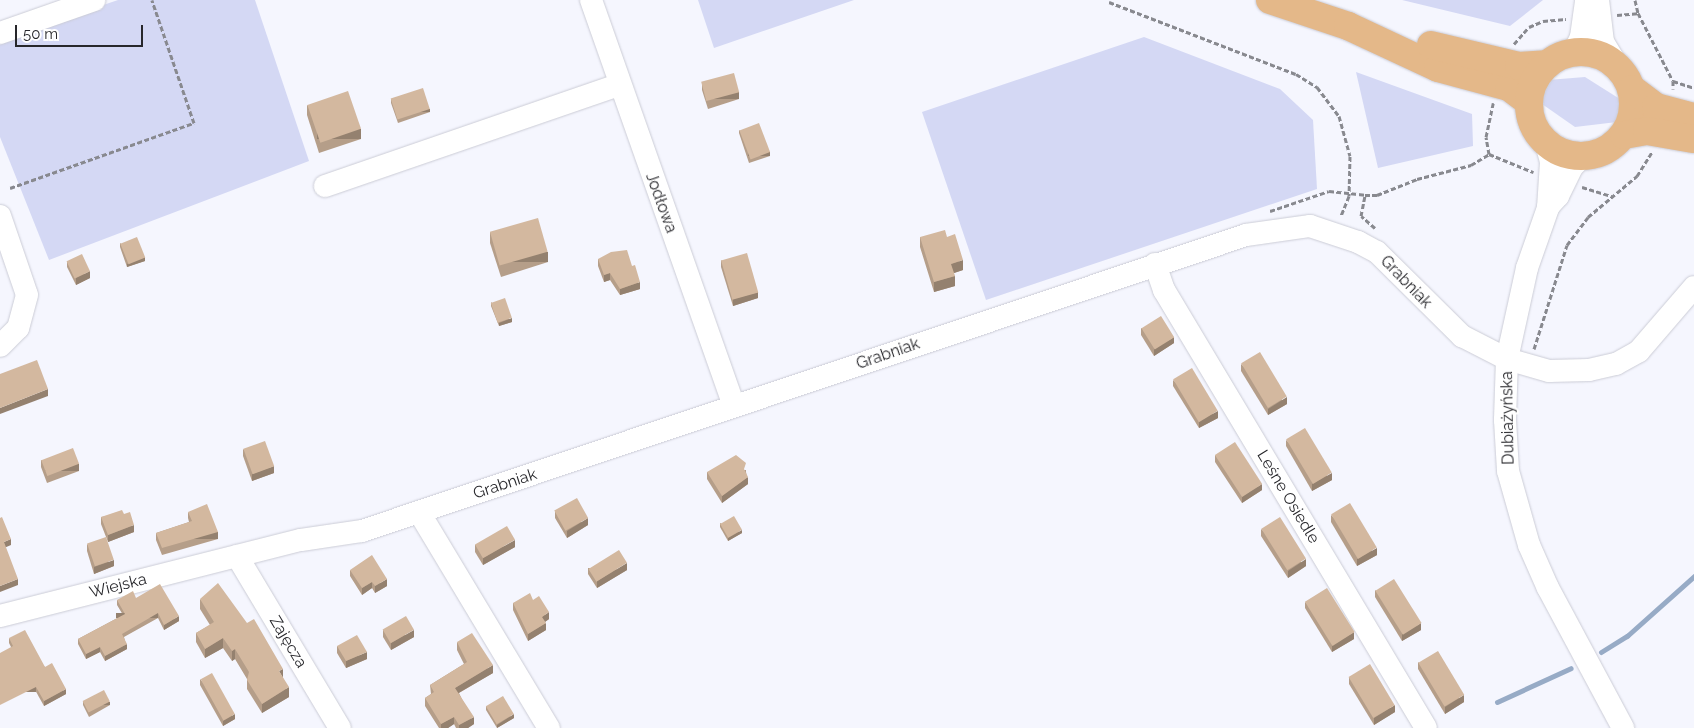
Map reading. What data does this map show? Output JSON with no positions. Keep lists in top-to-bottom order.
{
  "streets": {
    "street": [
      "Jodłowa",
      "Grabniak",
      "Dubiażyńska",
      "Leśne Osiedle",
      "Wiejska",
      "Zajęcza"
    ]
  },
  "crossings": [
    ["Jodłowa", "Grabniak"],
    ["Grabniak", "Dubiażyńska"],
    ["Grabniak", "Leśne Osiedle"],
    ["Grabniak", "Wiejska"],
    ["Grabniak", "Zajęcza"],
    ["Wiejska", "Zajęcza"]
  ],
  "scale_bar": "50 m"
}
